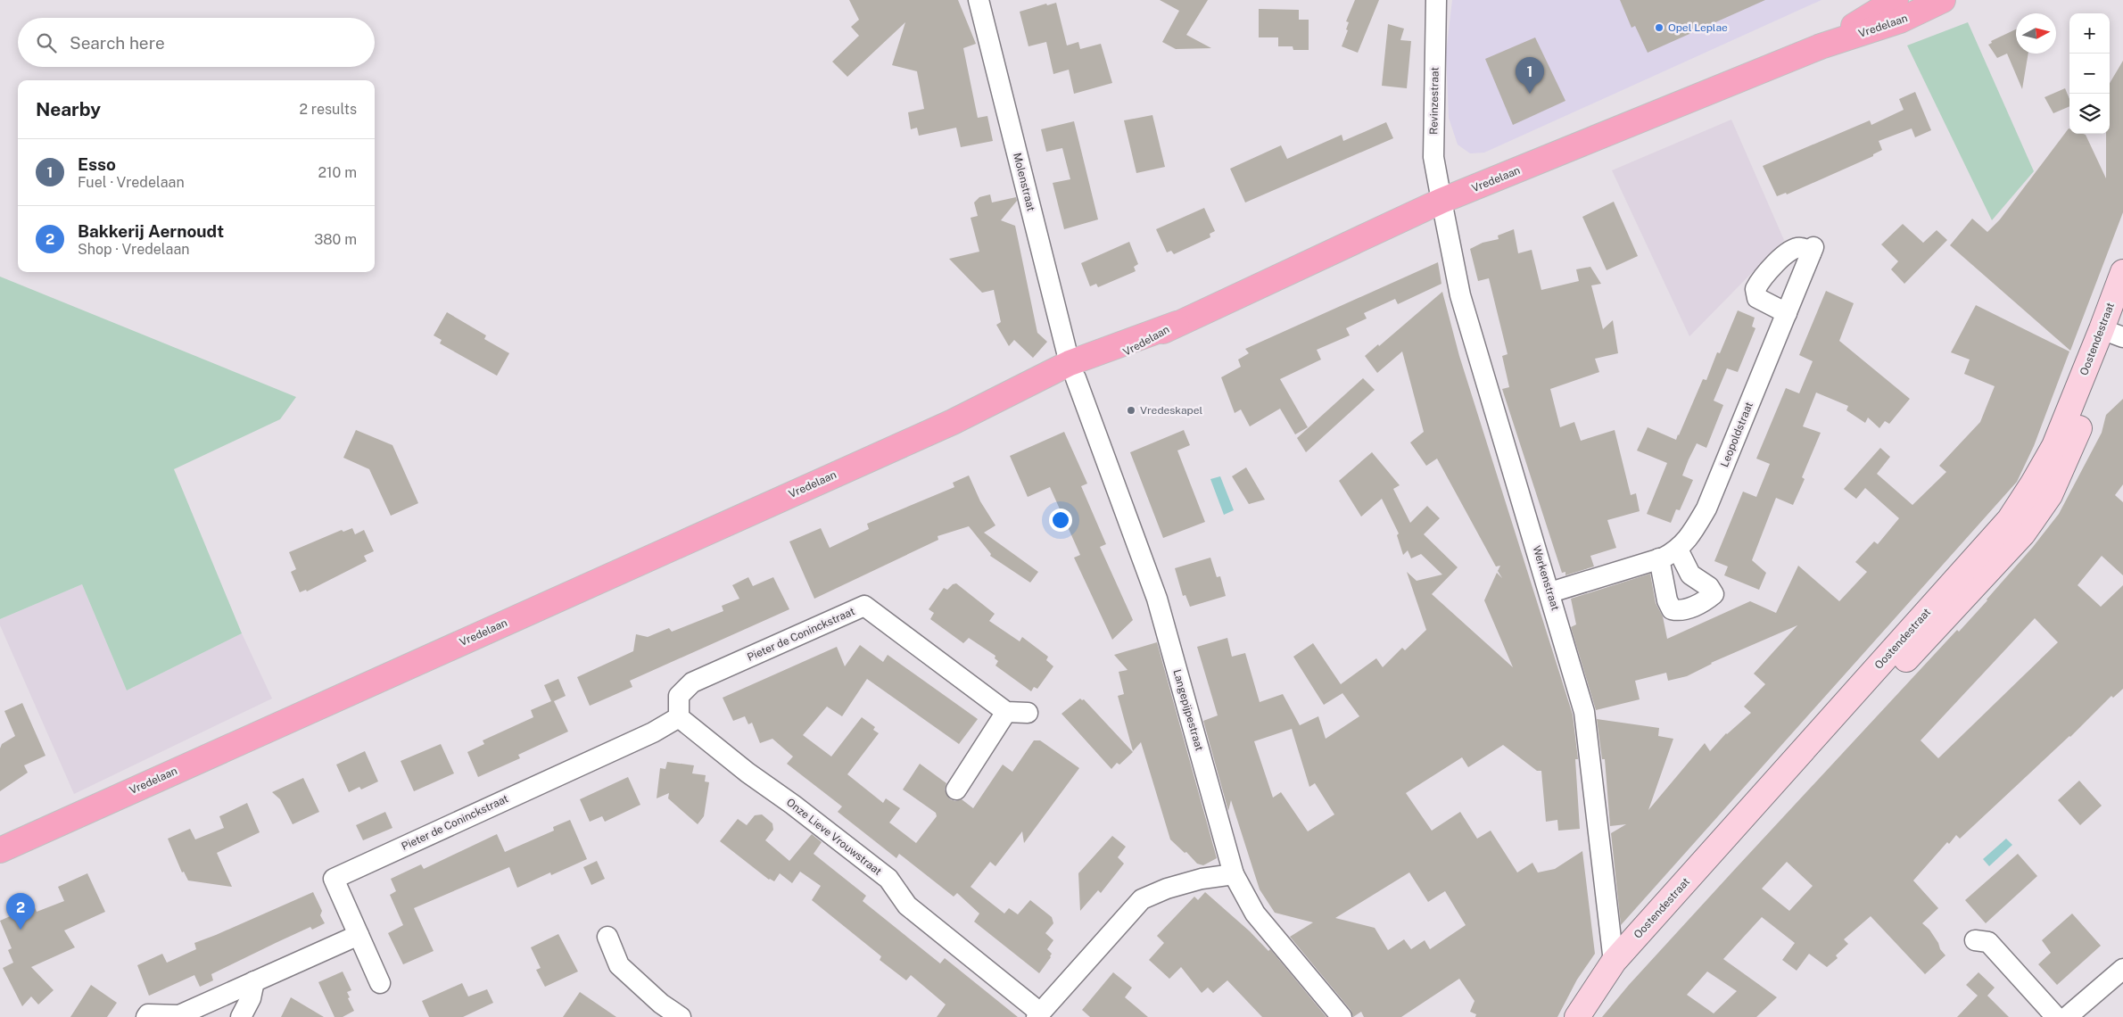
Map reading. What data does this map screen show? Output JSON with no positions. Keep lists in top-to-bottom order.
{
  "streets": {
    "main road": ["Vredelaan"],
    "street": [
      "Revinzestraat",
      "Molenstraat",
      "Oostendestraat",
      "Leopoldstraat",
      "Werkenstraat",
      "Pieter de Coninckstraat",
      "Langepijpestraat",
      "Onze Lieve Vrouwstraat"
    ]
  },
  "crossings": [
    ["Vredelaan", "Revinzestraat"],
    ["Vredelaan", "Molenstraat"],
    ["Vredelaan", "Werkenstraat"],
    ["Vredelaan", "Langepijpestraat"],
    ["Revinzestraat", "Werkenstraat"],
    ["Molenstraat", "Langepijpestraat"],
    ["Oostendestraat", "Werkenstraat"],
    ["Leopoldstraat", "Werkenstraat"],
    ["Pieter de Coninckstraat", "Onze Lieve Vrouwstraat"],
    ["Langepijpestraat", "Onze Lieve Vrouwstraat"]
  ],
  "places": ["Opel Leplae", "Vredeskapel"],
  "north": "right",
  "page": {
    "map_buttons": ["+", "−"],
    "search": "Search here",
    "pins": ["1", "2"],
    "heading": ["Nearby", "2 results"],
    "list": [
      {
        "mark": "1",
        "name": "Esso",
        "note": "Fuel · Vredelaan",
        "value": "210 m"
      },
      {
        "mark": "2",
        "name": "Bakkerij Aernoudt",
        "note": "Shop · Vredelaan",
        "value": "380 m"
      }
    ]
  }
}
